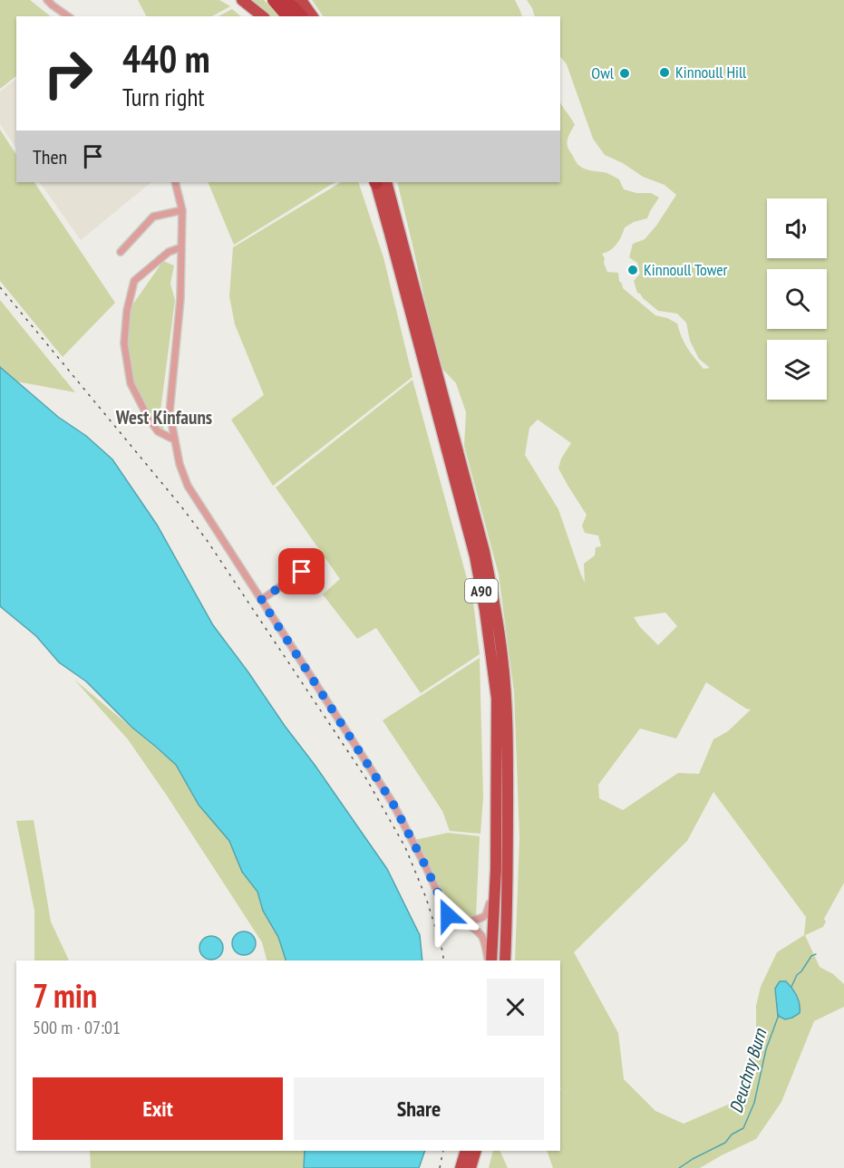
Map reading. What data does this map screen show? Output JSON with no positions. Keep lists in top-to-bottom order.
{
  "streets": {
    "highway": ["A90"]
  },
  "districts": ["West Kinfauns"],
  "water": ["Deuchny Burn"],
  "places": ["Kinnoull Hill", "Owl", "Kinnoull Tower"],
  "page": {
    "turn": ["440 m", "Turn right"],
    "then": "Then",
    "heading": ["7 min", "500 m · 07:01"],
    "buttons": ["Exit", "Share"]
  }
}
